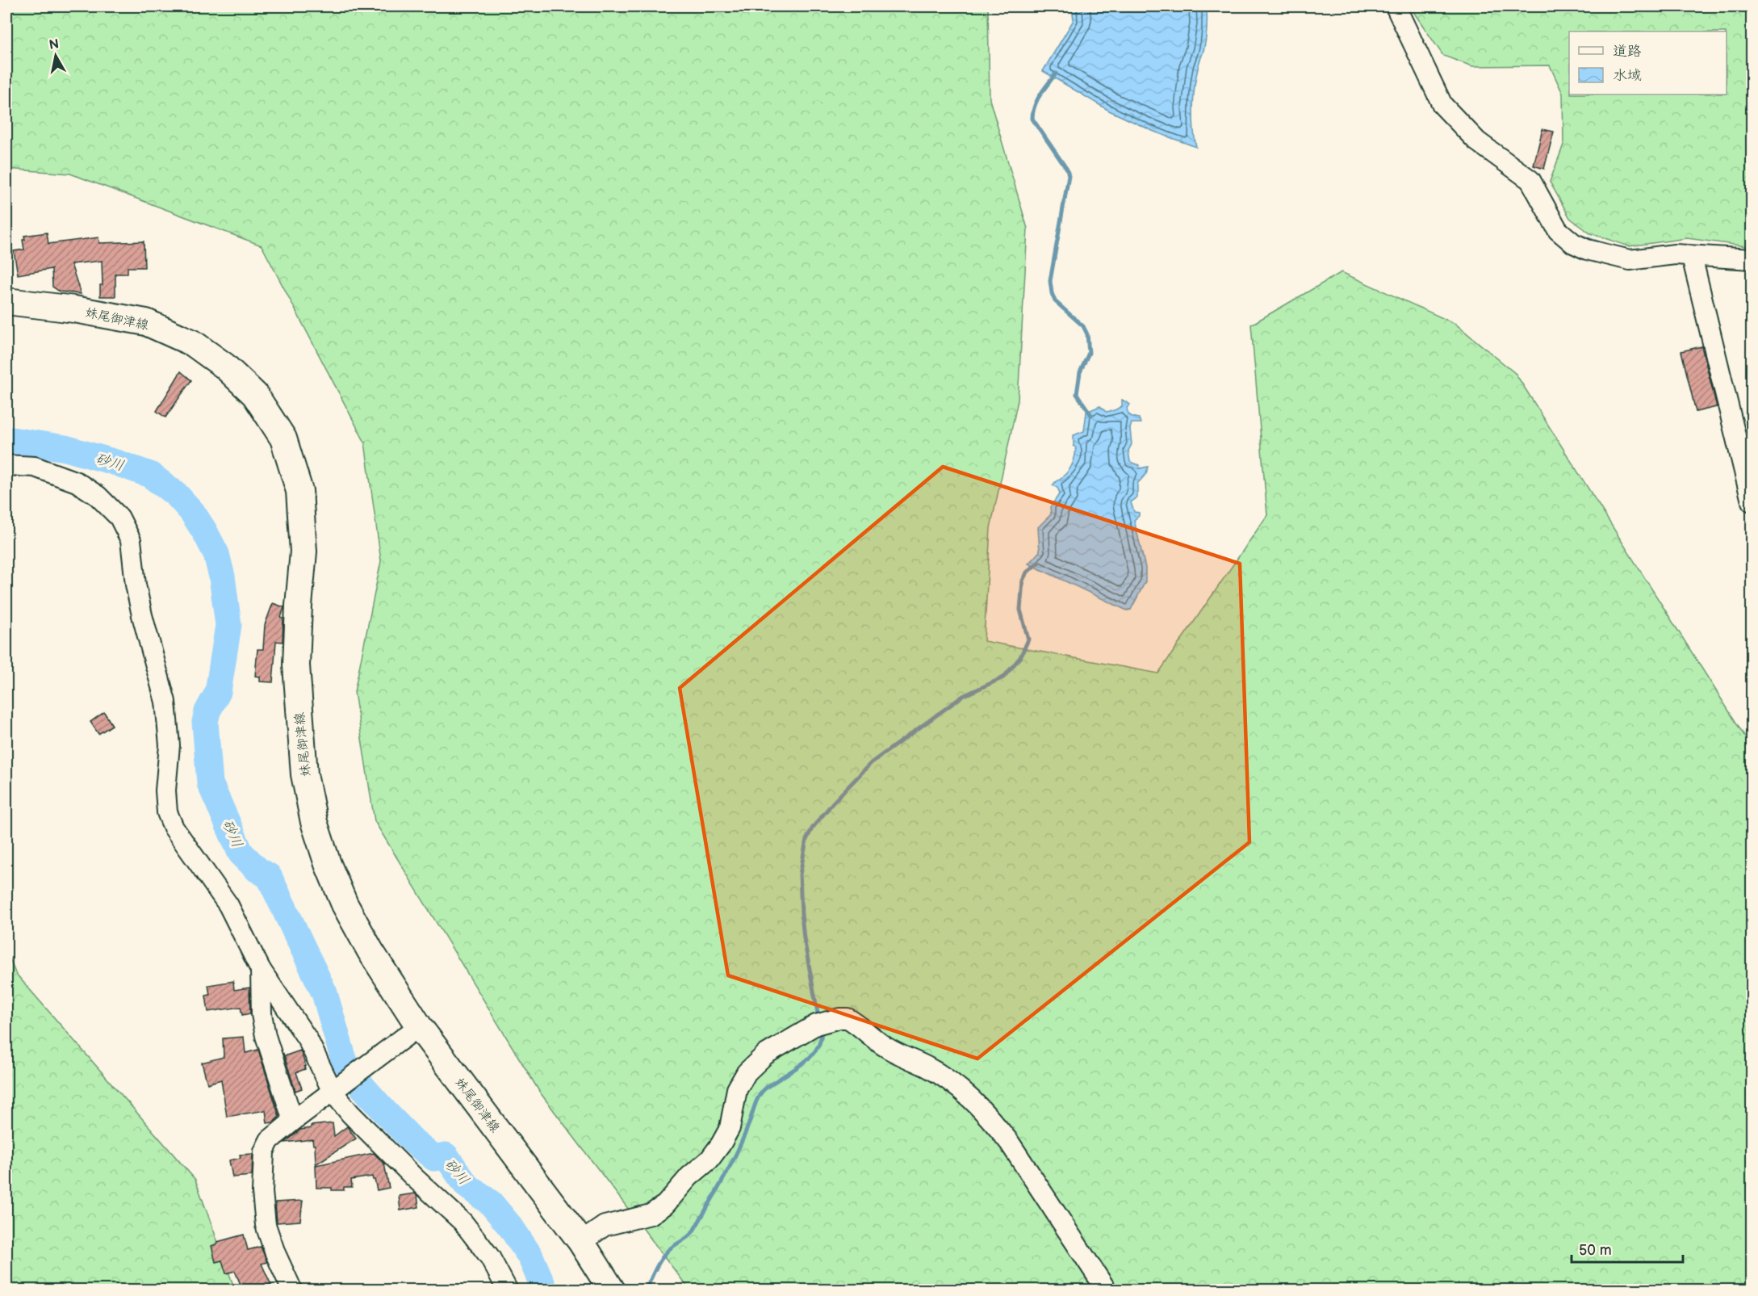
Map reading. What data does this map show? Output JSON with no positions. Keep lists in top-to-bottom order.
{
  "streets": {
    "main road": ["妹尾御津線"]
  },
  "water": ["砂川"],
  "legend": ["道路", "水域"],
  "scale_bar": "50 m",
  "north": "top"
}
